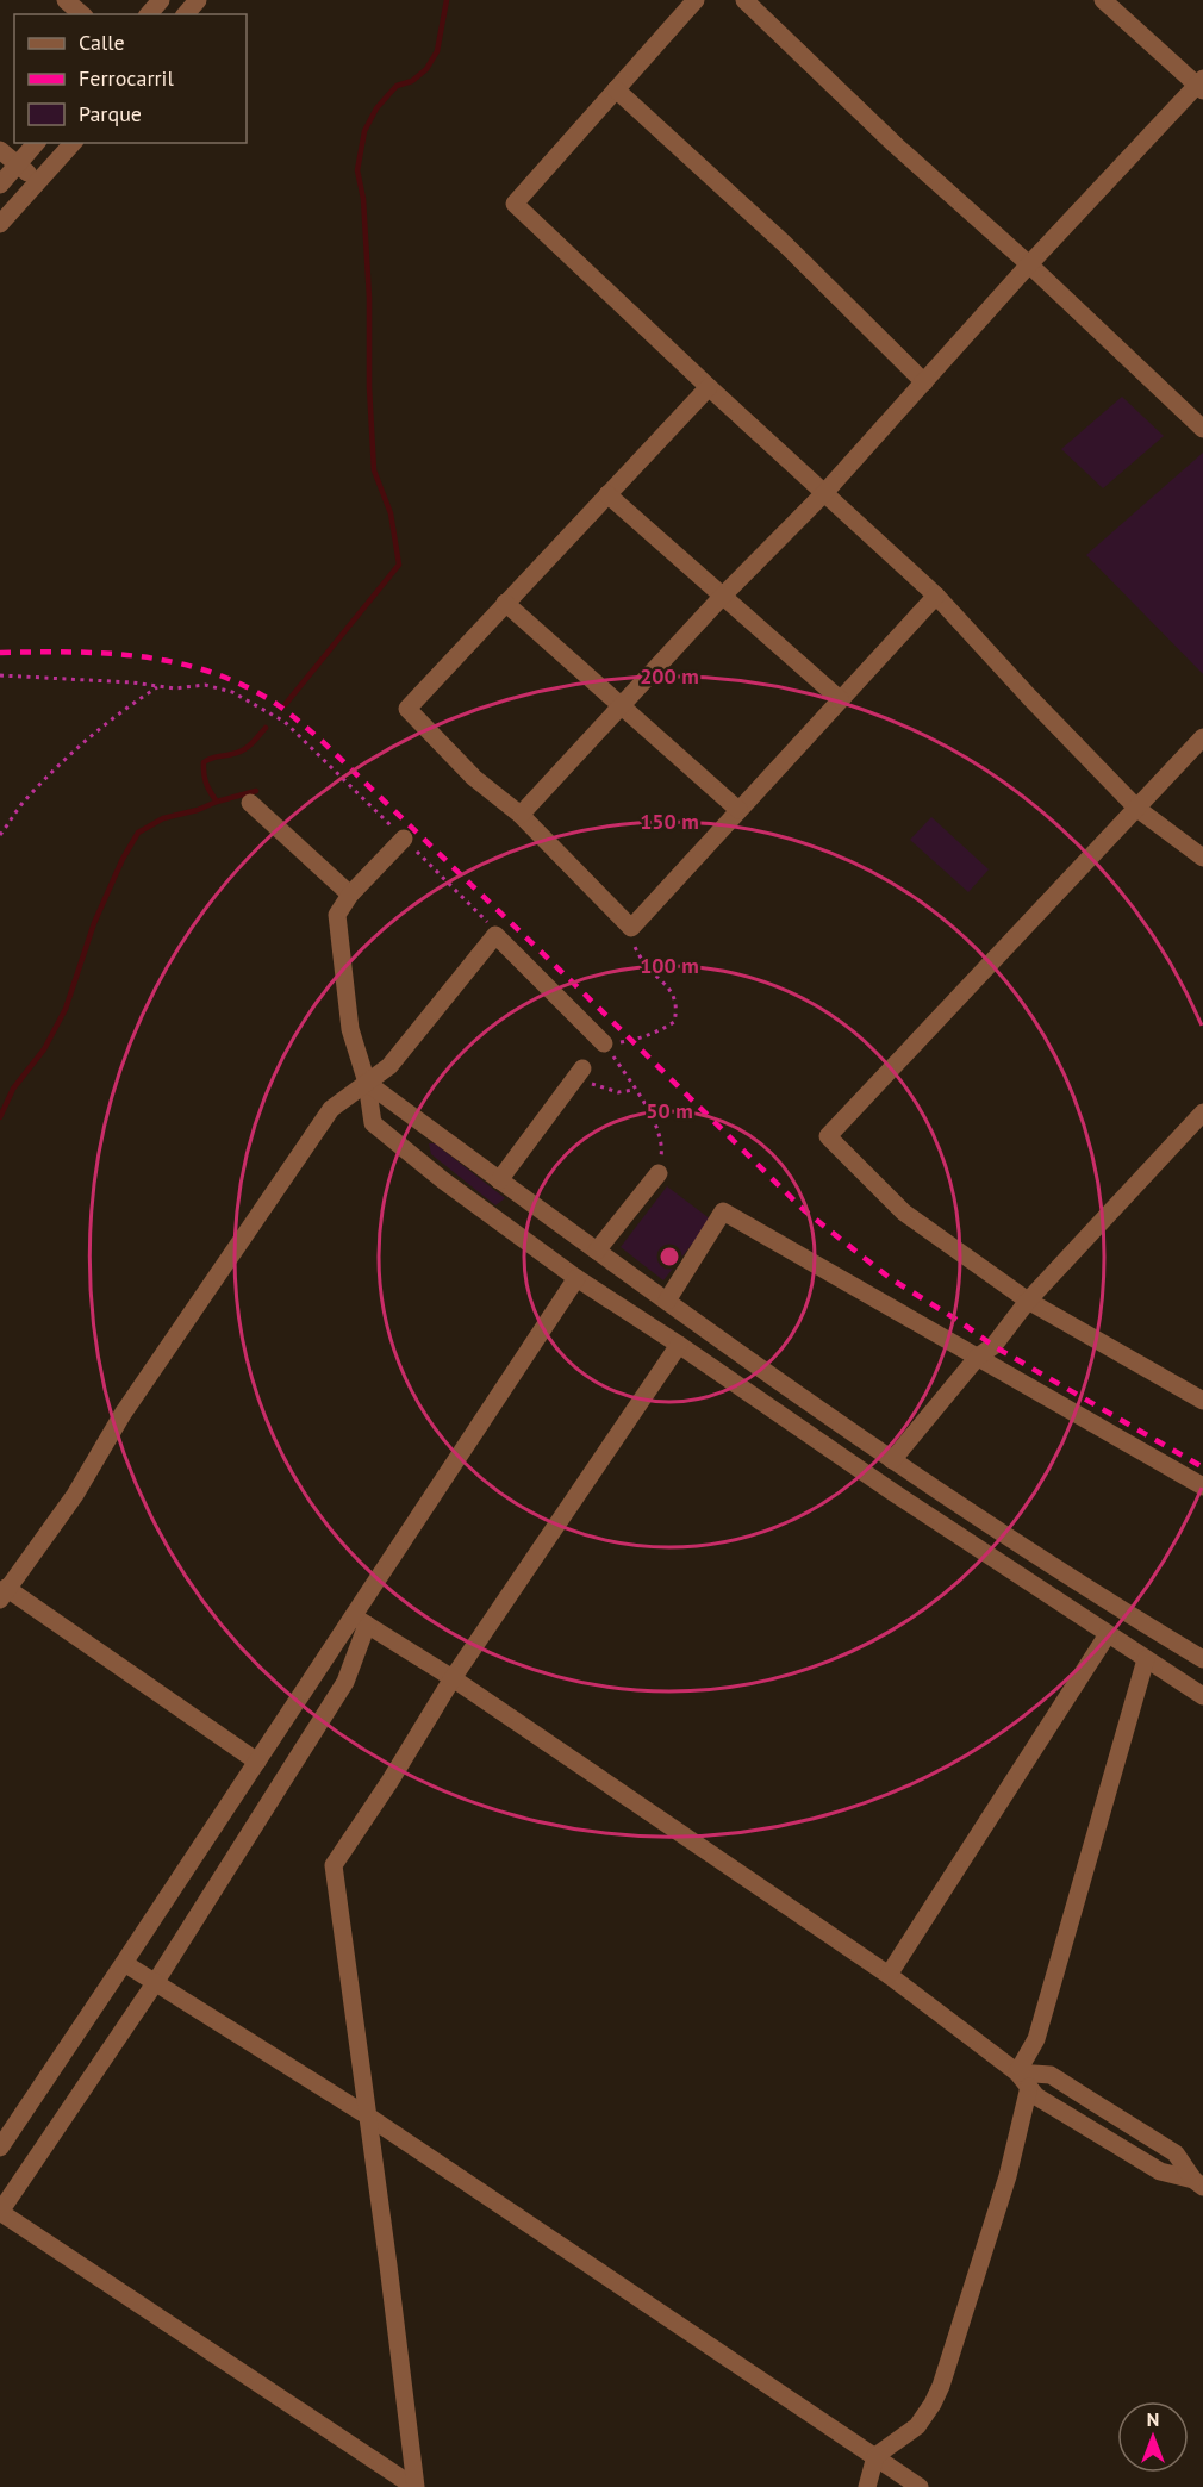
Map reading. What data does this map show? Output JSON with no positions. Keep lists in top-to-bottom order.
{
  "legend": ["Calle", "Ferrocarril", "Parque"],
  "north": "top",
  "rings": [
    "200 m",
    "150 m",
    "100 m",
    "50 m"
  ]
}
